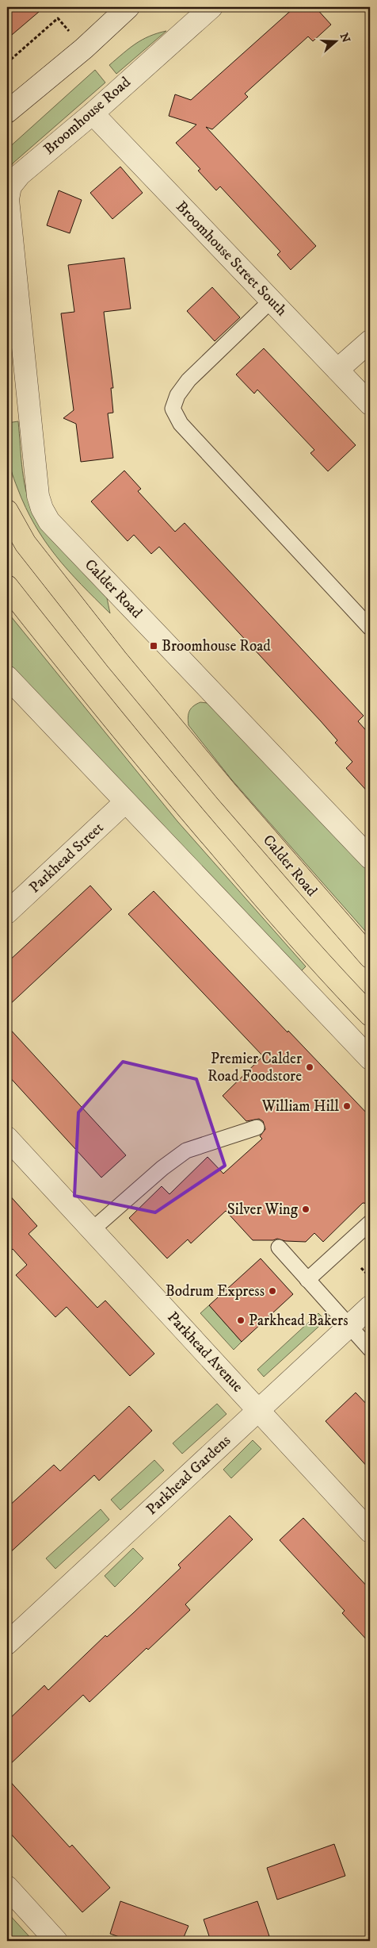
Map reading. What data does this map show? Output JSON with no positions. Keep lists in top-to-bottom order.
{
  "streets": {
    "main road": ["Calder Road"],
    "street": [
      "Broomhouse Road",
      "Broomhouse Street South",
      "Parkhead Street",
      "Parkhead Avenue",
      "Parkhead Gardens"
    ]
  },
  "crossings": [
    ["Broomhouse Road", "Broomhouse Street South"],
    ["Broomhouse Road", "Calder Road"],
    ["Parkhead Avenue", "Parkhead Gardens"]
  ],
  "places": {
    "transit": ["Broomhouse Road"],
    "other": [
      "Premier Calder Road Foodstore",
      "William Hill",
      "Silver Wing",
      "Bodrum Express",
      "Parkhead Bakers"
    ]
  },
  "north": "right"
}
